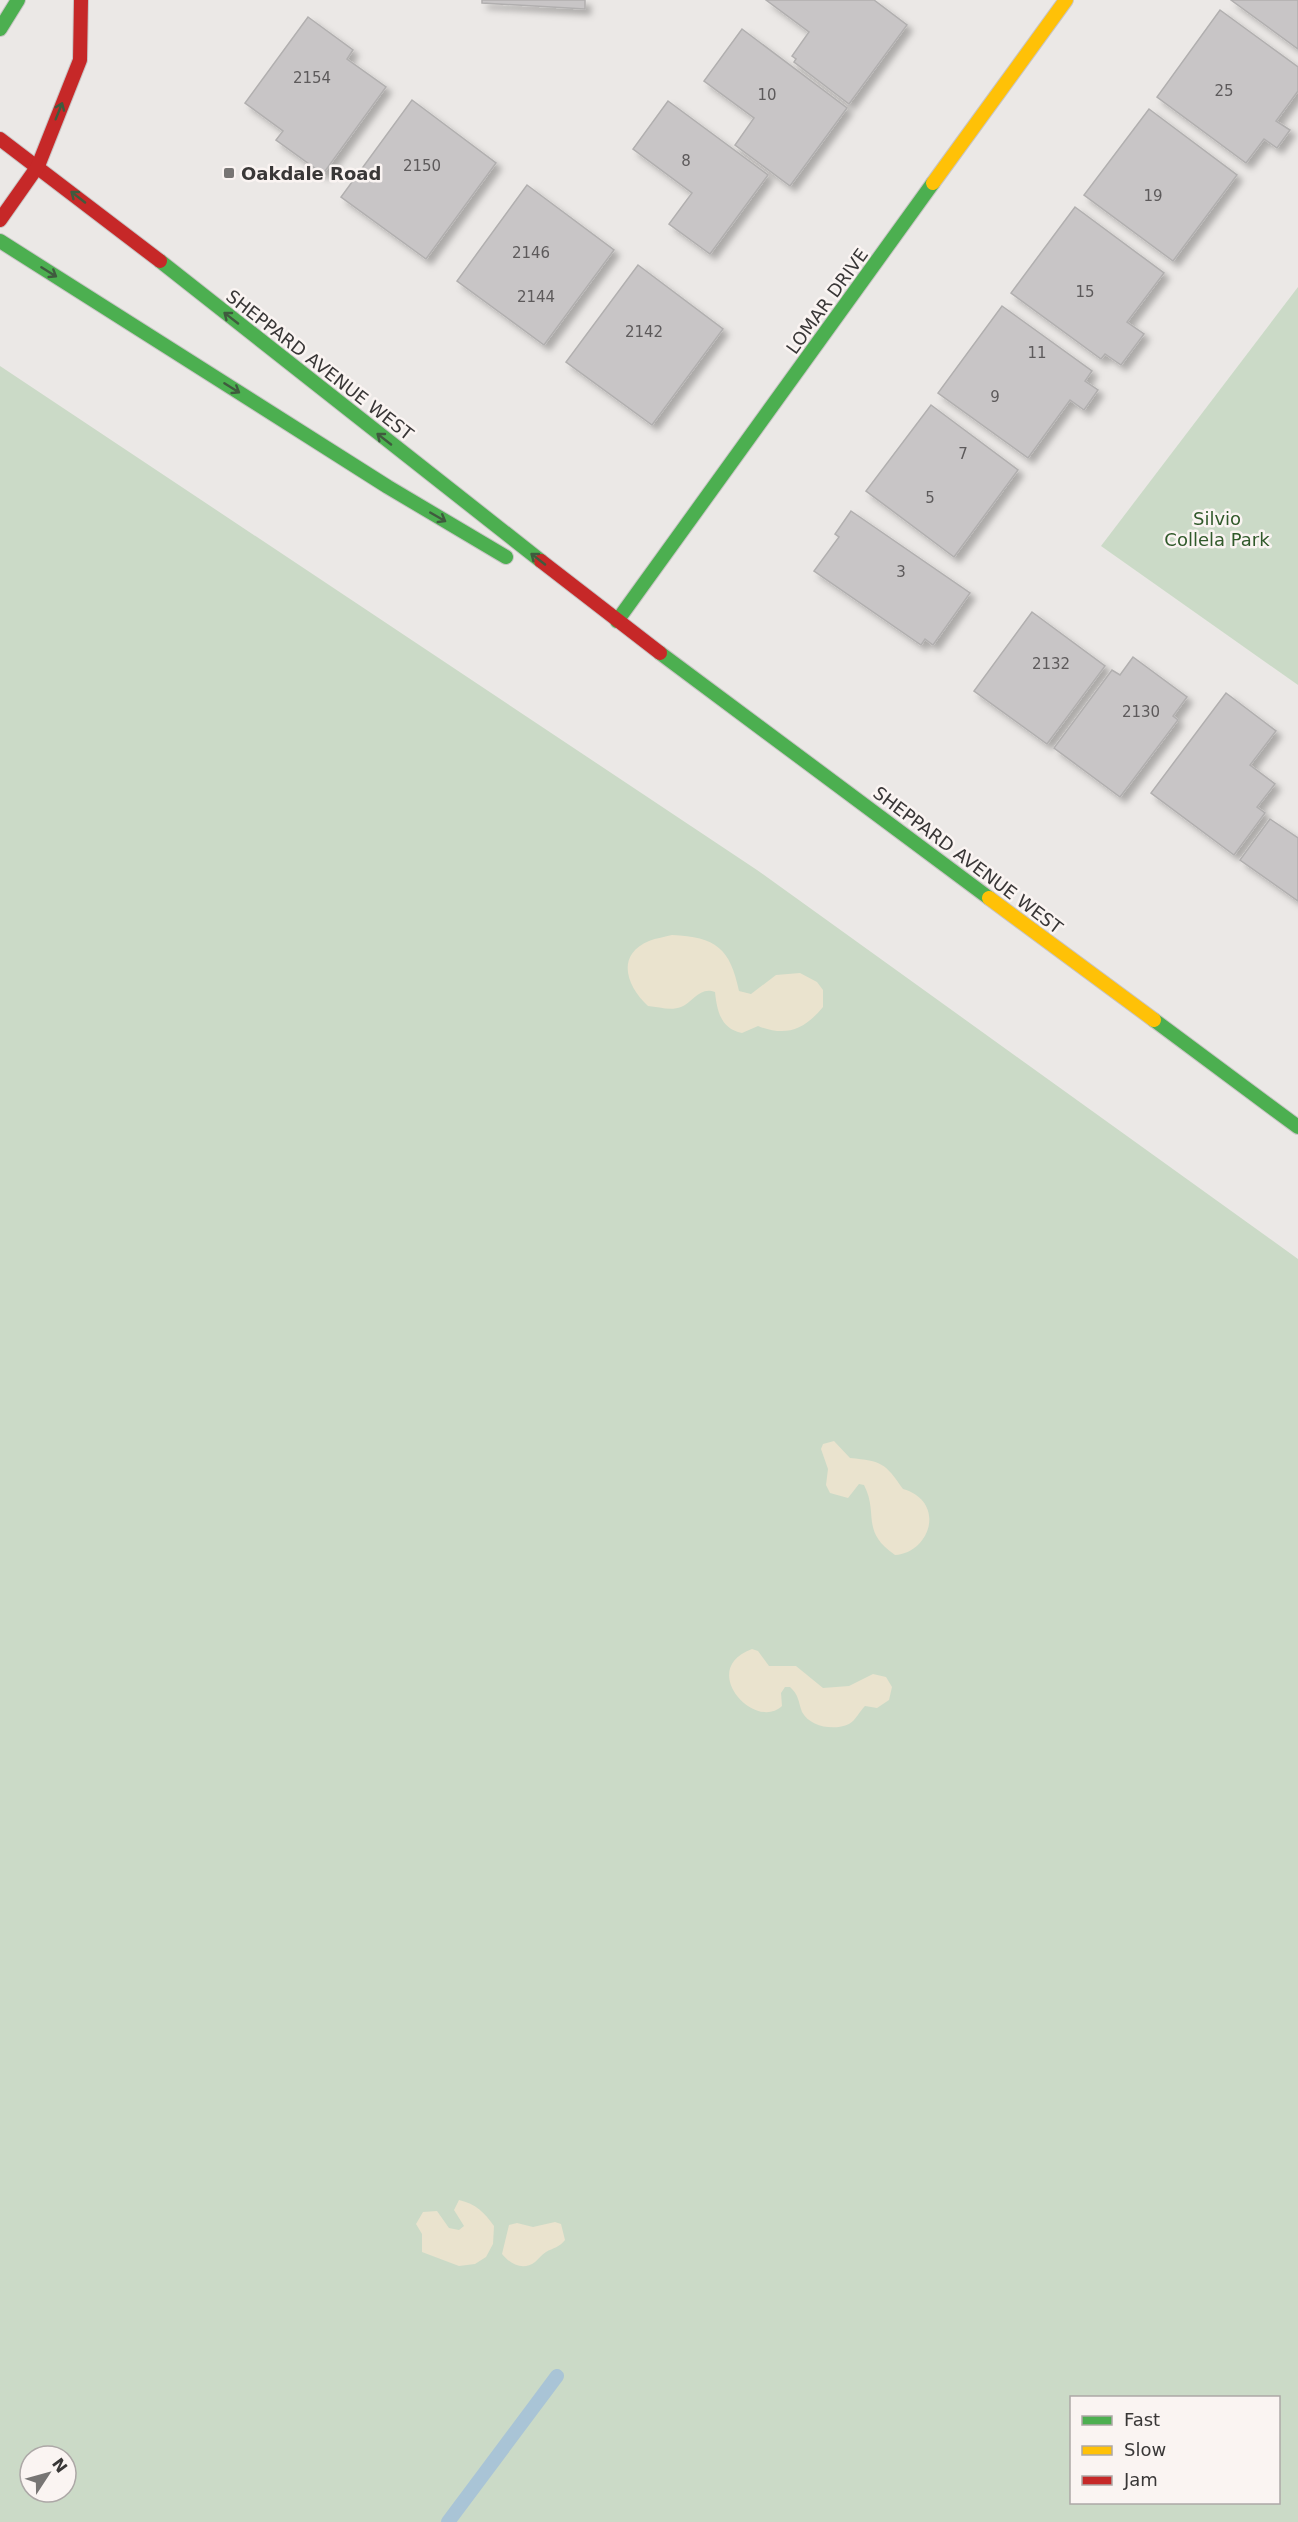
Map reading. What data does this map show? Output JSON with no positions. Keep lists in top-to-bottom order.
{
  "streets": {
    "main road": ["LOMAR DRIVE", "SHEPPARD AVENUE WEST"]
  },
  "crossings": [
    ["LOMAR DRIVE", "SHEPPARD AVENUE WEST"]
  ],
  "parks": ["Silvio Collela Park"],
  "places": {
    "transit": ["Oakdale Road"]
  },
  "house_numbers": [
    "2154",
    "25",
    "10",
    "8",
    "2150",
    "19",
    "2146",
    "15",
    "2144",
    "2142",
    "11",
    "9",
    "7",
    "5",
    "3",
    "2132",
    "2130"
  ],
  "legend": ["Fast", "Slow", "Jam"],
  "north": "top right"
}
